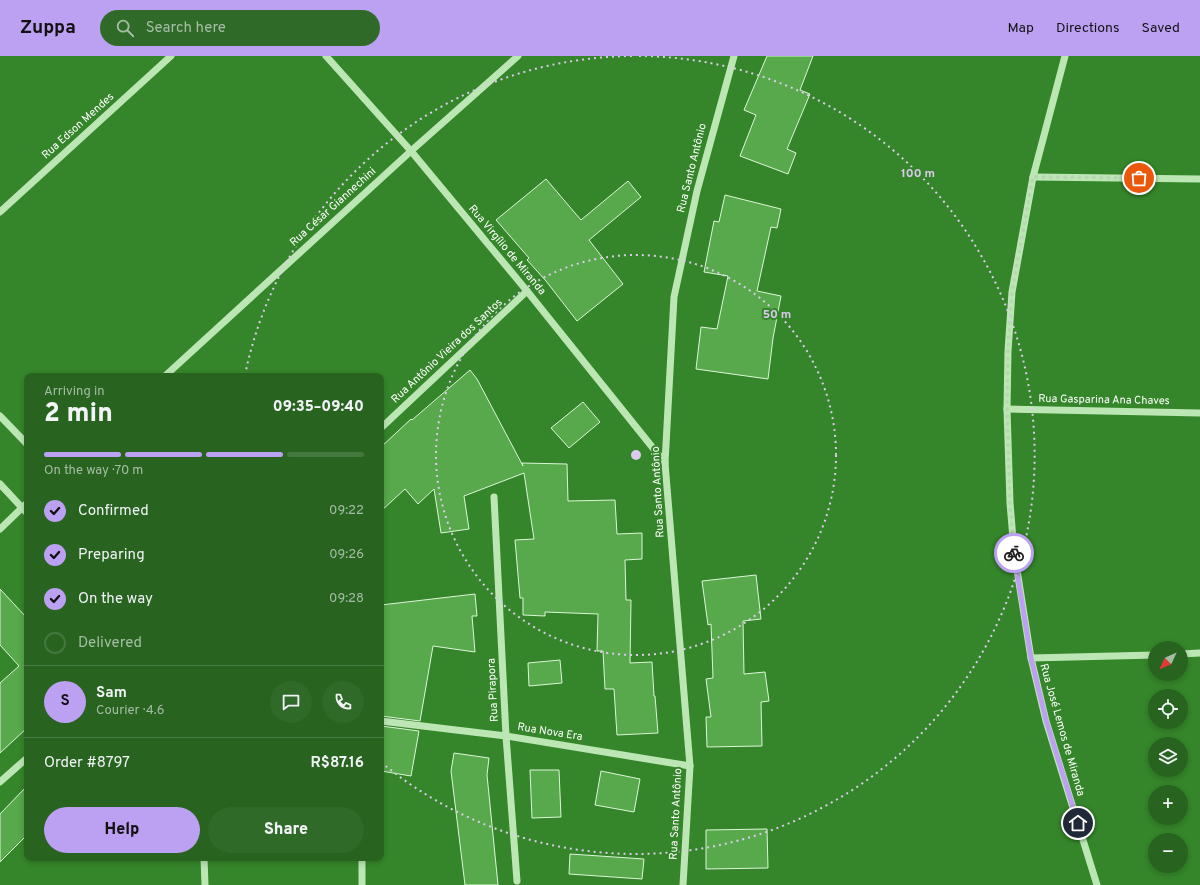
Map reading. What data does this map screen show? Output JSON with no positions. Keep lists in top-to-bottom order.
{
  "streets": {
    "street": [
      "Rua Edson Mendes",
      "Rua Santo Antônio",
      "Rua César Giannechini",
      "Rua Virgílio de Miranda",
      "Rua Antônio Vieira dos Santos",
      "Rua Gasparina Ana Chaves",
      "Rua Pirapora",
      "Rua José Lemos de Miranda",
      "Rua Nova Era"
    ]
  },
  "crossings": [
    ["Rua Santo Antônio", "Rua Virgílio de Miranda"],
    ["Rua Santo Antônio", "Rua Nova Era"],
    ["Rua César Giannechini", "Rua Virgílio de Miranda"],
    ["Rua Virgílio de Miranda", "Rua Antônio Vieira dos Santos"],
    ["Rua Gasparina Ana Chaves", "Rua José Lemos de Miranda"],
    ["Rua Pirapora", "Rua Nova Era"]
  ],
  "north": "bottom left",
  "page": {
    "header": "Zuppa",
    "search": "Search here",
    "nav": ["Map", "Directions", "Saved"],
    "heading": ["2 min", "Arriving in", "09:35–09:40"],
    "panel": [
      "Sam",
      "Courier · 4.6",
      "Order #8797",
      "R$87.16"
    ],
    "bar": "On the way · 70 m",
    "list": [
      ["Confirmed", "09:22"],
      ["Preparing", "09:26"],
      ["On the way", "09:28"],
      "Delivered"
    ],
    "map_buttons": ["+", "−"],
    "round": "S",
    "buttons": ["Help", "Share"]
  },
  "rings": ["100 m", "50 m"]
}
